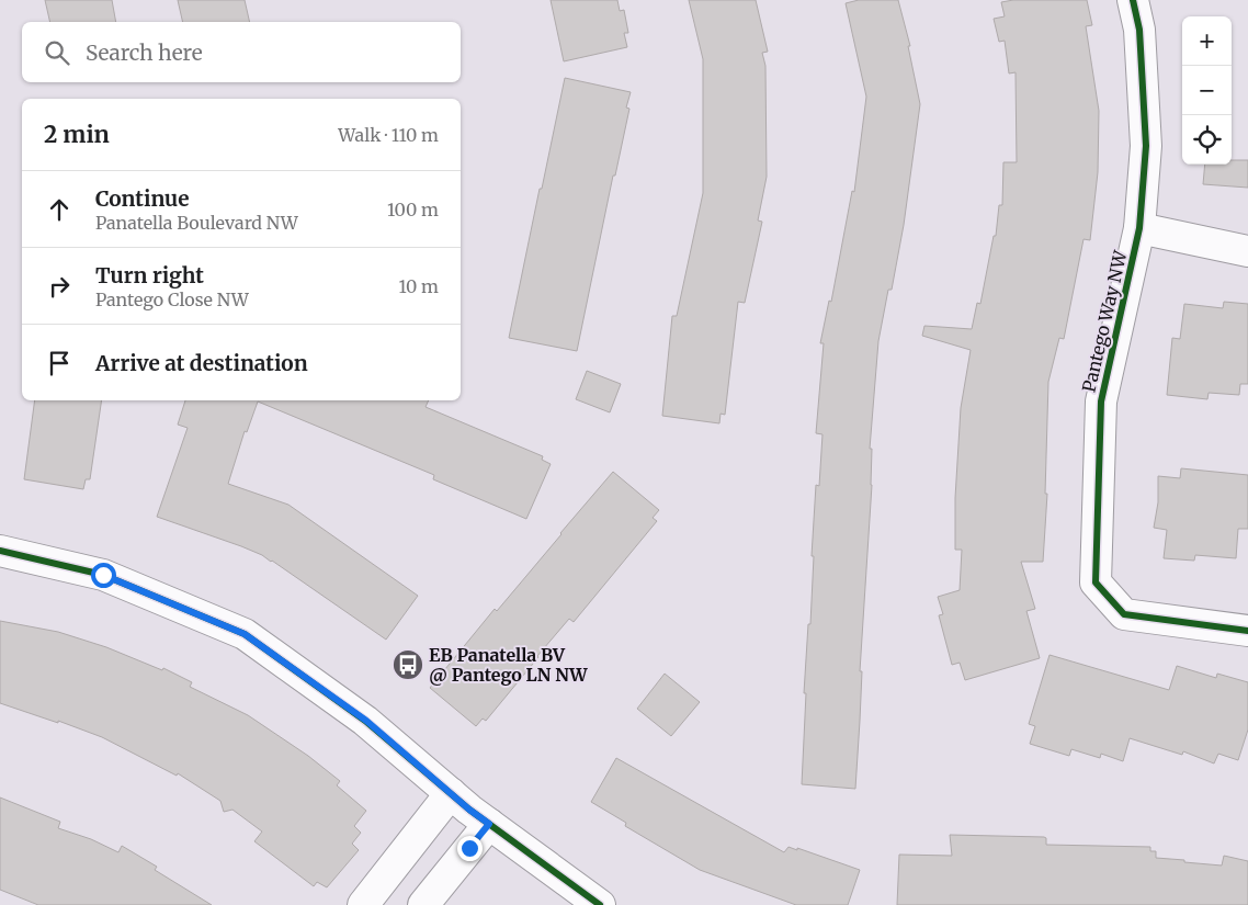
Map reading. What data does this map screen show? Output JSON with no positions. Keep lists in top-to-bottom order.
{
  "streets": {
    "street": ["Pantego Way NW"]
  },
  "places": {
    "bus stop": ["EB Panatella BV @ Pantego LN NW"]
  },
  "page": {
    "map_buttons": ["+", "−"],
    "search": "Search here",
    "heading": ["2 min", "Walk · 110 m"],
    "list": [
      ["Continue", "Panatella Boulevard NW", "100 m"],
      ["Turn right", "Pantego Close NW", "10 m"],
      "Arrive at destination"
    ]
  }
}
